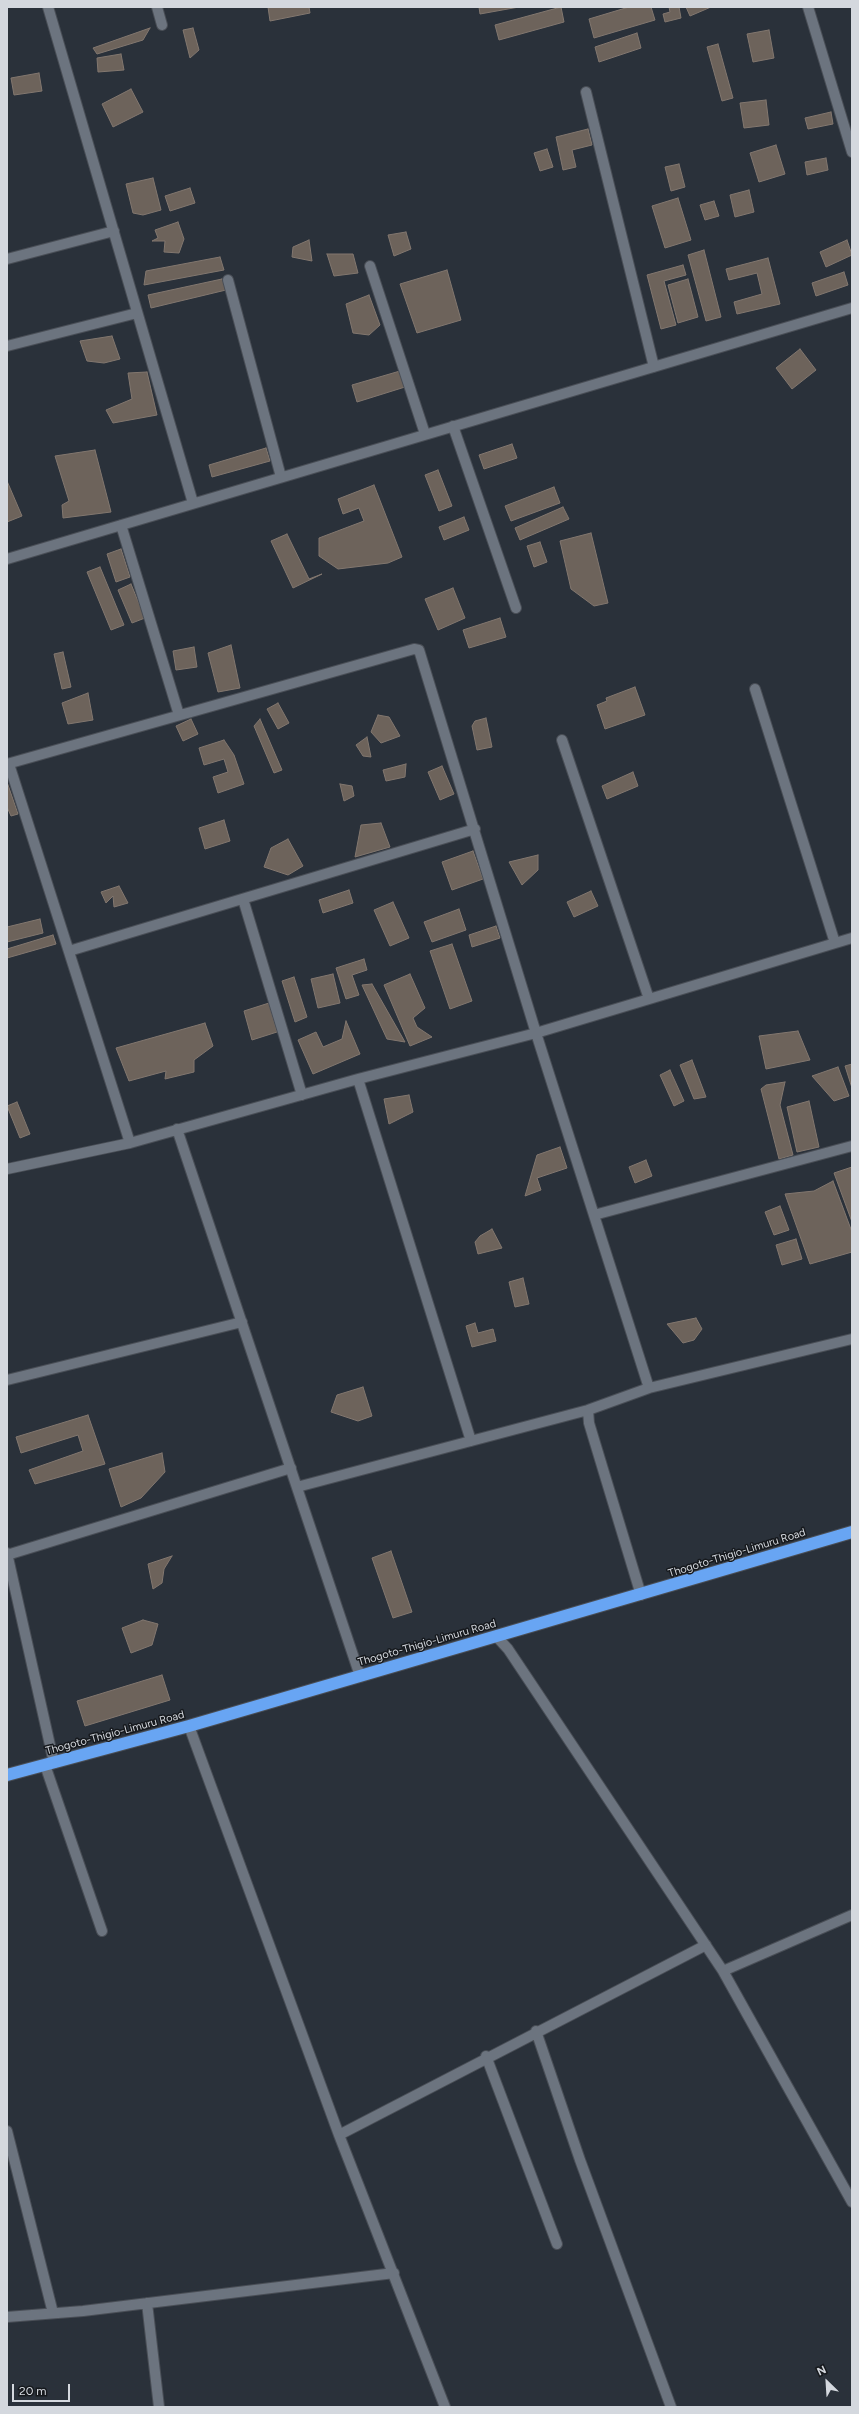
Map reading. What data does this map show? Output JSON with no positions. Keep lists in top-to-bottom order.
{
  "streets": {
    "highway": ["Thogoto-Thigio-Limuru Road"]
  },
  "scale_bar": "20 m",
  "north": "top left"
}
